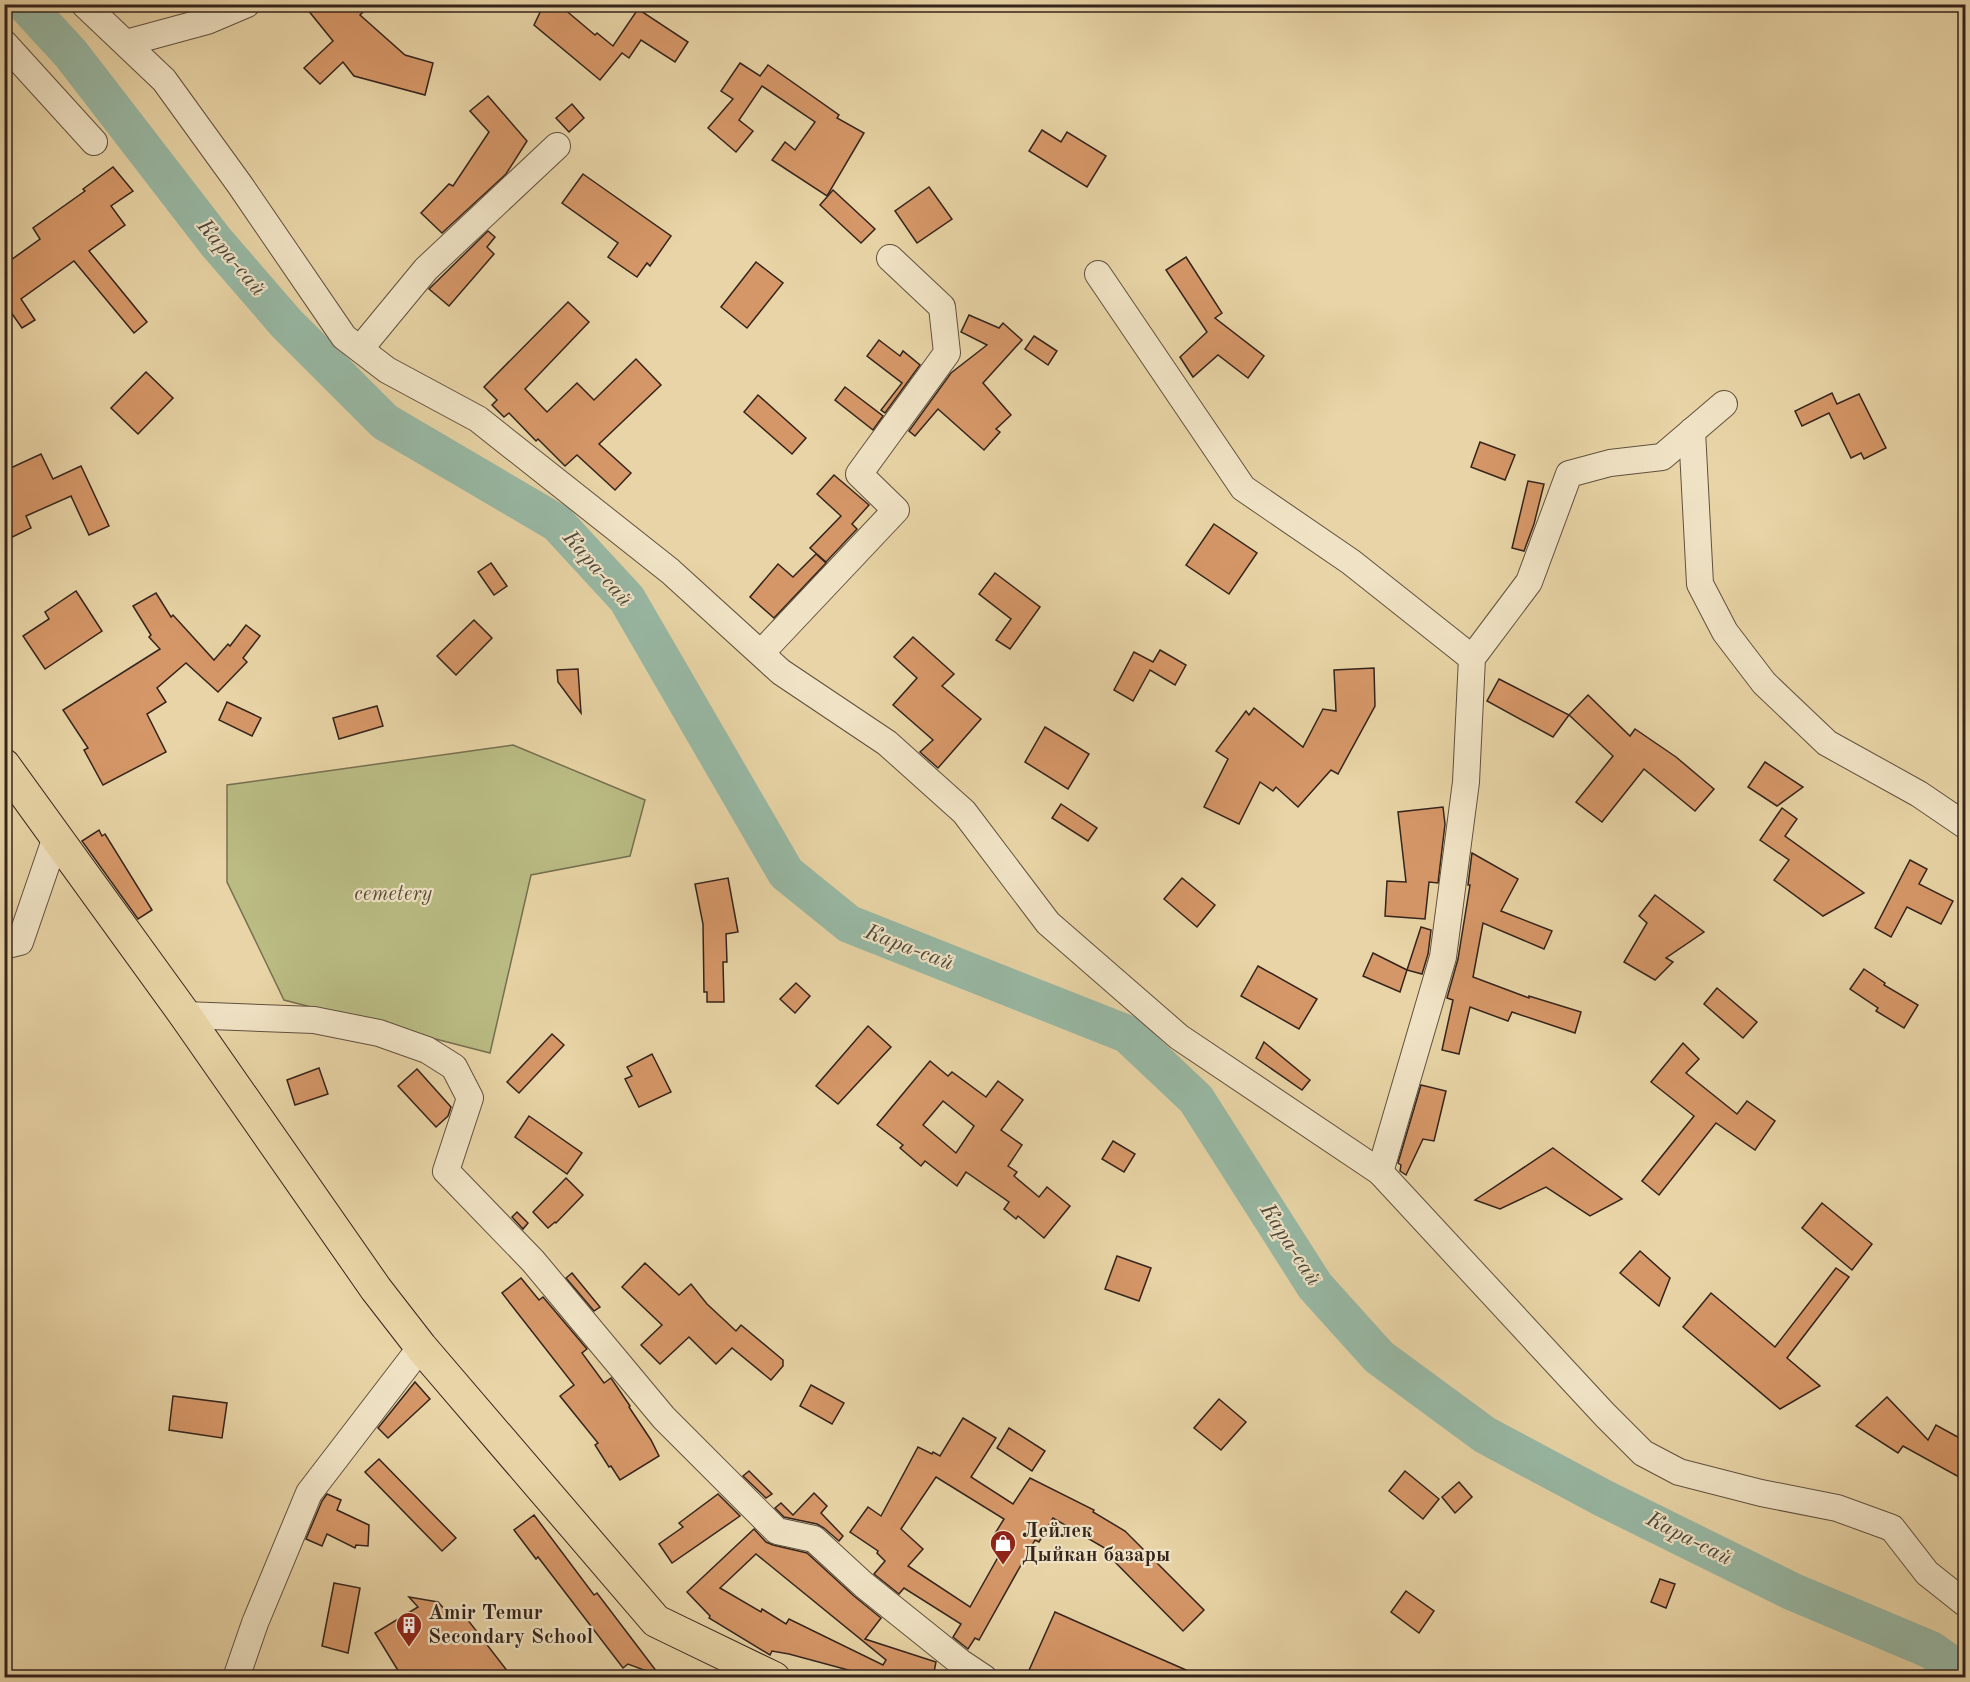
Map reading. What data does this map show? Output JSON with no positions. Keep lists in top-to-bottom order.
{
  "water": ["Кара-сай"],
  "parks": ["cemetery"],
  "places": {
    "shop": ["Лейлек Дыйкан базары"],
    "building": ["Amir Temur Secondary School"]
  }
}
